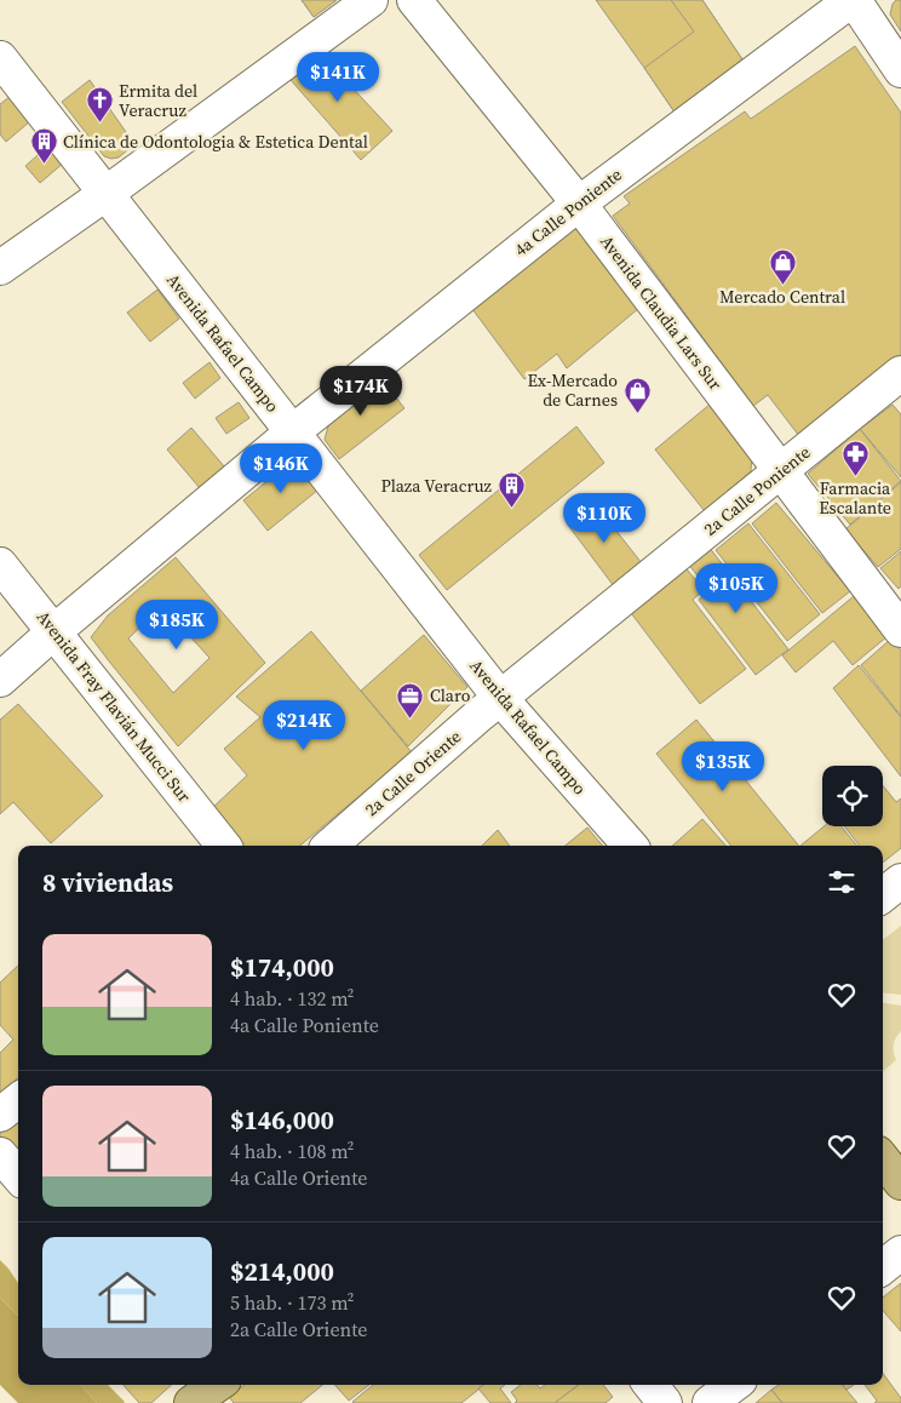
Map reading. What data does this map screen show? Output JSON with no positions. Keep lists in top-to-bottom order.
{
  "streets": {
    "street": [
      "4a Calle Poniente",
      "Avenida Claudia Lars Sur",
      "Avenida Rafael Campo",
      "2a Calle Poniente",
      "Avenida Fray Flavián Mucci Sur",
      "2a Calle Oriente"
    ]
  },
  "crossings": [
    ["4a Calle Poniente", "Avenida Claudia Lars Sur"],
    ["4a Calle Poniente", "Avenida Rafael Campo"],
    ["4a Calle Poniente", "Avenida Fray Flavián Mucci Sur"],
    ["Avenida Claudia Lars Sur", "2a Calle Poniente"],
    ["Avenida Rafael Campo", "2a Calle Poniente"],
    ["Avenida Rafael Campo", "2a Calle Oriente"],
    ["2a Calle Poniente", "2a Calle Oriente"]
  ],
  "places": {
    "church": ["Ermita del Veracruz"],
    "building": ["Clínica de Odontologia & Estetica Dental", "Plaza Veracruz"],
    "shop": ["Mercado Central", "Ex-Mercado de Carnes"],
    "pharmacy": ["Farmacia Escalante"],
    "office": ["Claro"]
  },
  "page": {
    "price": [
      "$141K",
      "$174K",
      "$146K",
      "$110K",
      "$105K",
      "$185K",
      "$214K",
      "$135K"
    ],
    "heading": "8 viviendas",
    "list": [
      {
        "name": "$174,000",
        "note": "4 hab. · 132 m² · 4a Calle Poniente"
      },
      {
        "name": "$146,000",
        "note": "4 hab. · 108 m² · 4a Calle Oriente"
      },
      {
        "name": "$214,000",
        "note": "5 hab. · 173 m² · 2a Calle Oriente"
      }
    ]
  }
}
